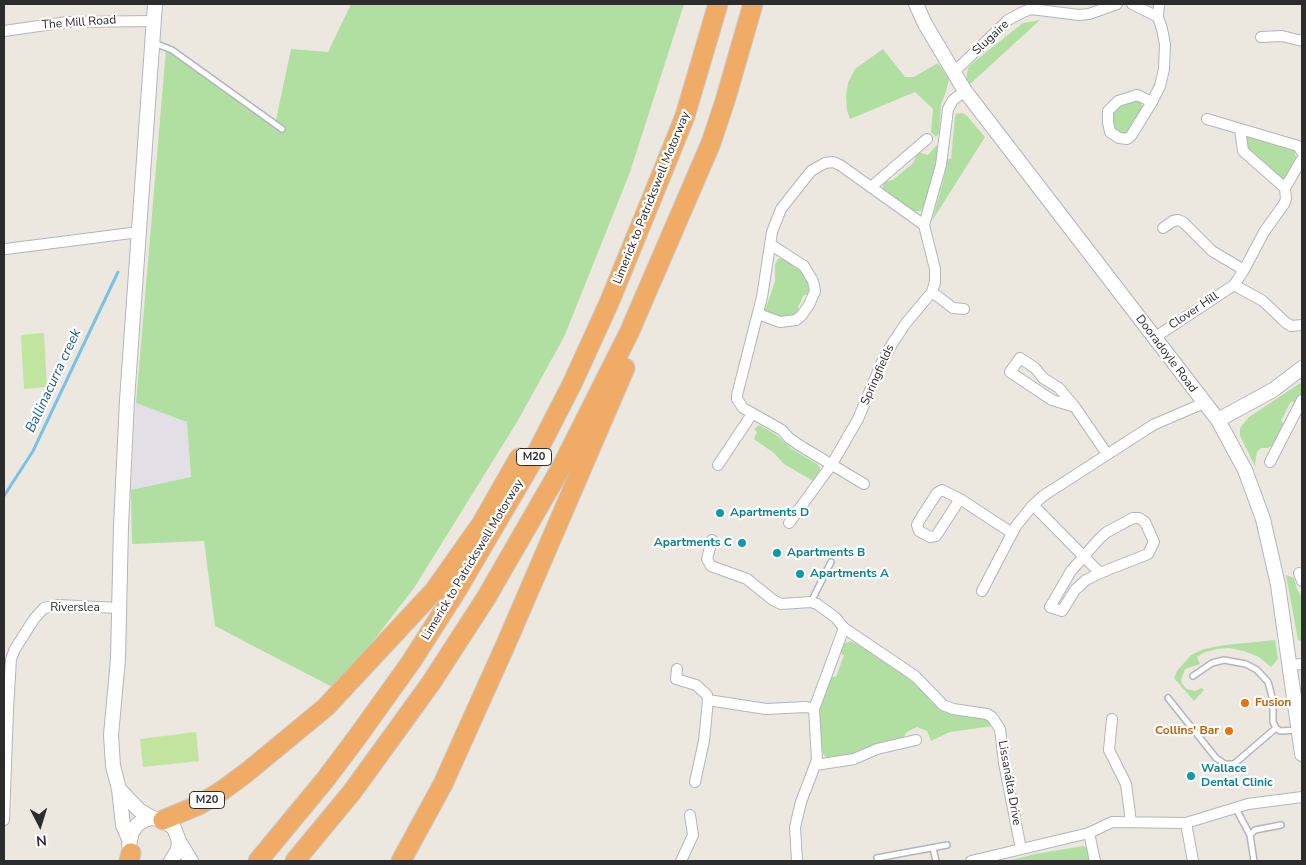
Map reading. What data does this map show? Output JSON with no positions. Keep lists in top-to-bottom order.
{
  "streets": {
    "highway": ["Limerick to Patrickswell Motorway", "M20"],
    "street": [
      "The Mill Road",
      "Slugaire",
      "Clover Hill",
      "Dooradoyle Road",
      "Springfields",
      "Riverslea",
      "Lissanálta Drive"
    ]
  },
  "crossings": [
    ["Slugaire", "Dooradoyle Road"],
    ["Limerick to Patrickswell Motorway", "M20"],
    ["Clover Hill", "Dooradoyle Road"]
  ],
  "water": ["Ballinacurra creek"],
  "places": [
    "Apartments D",
    "Apartments C",
    "Apartments B",
    "Apartments A",
    "Fusion",
    "Collins' Bar",
    "Wallace Dental Clinic"
  ],
  "north": "bottom"
}
